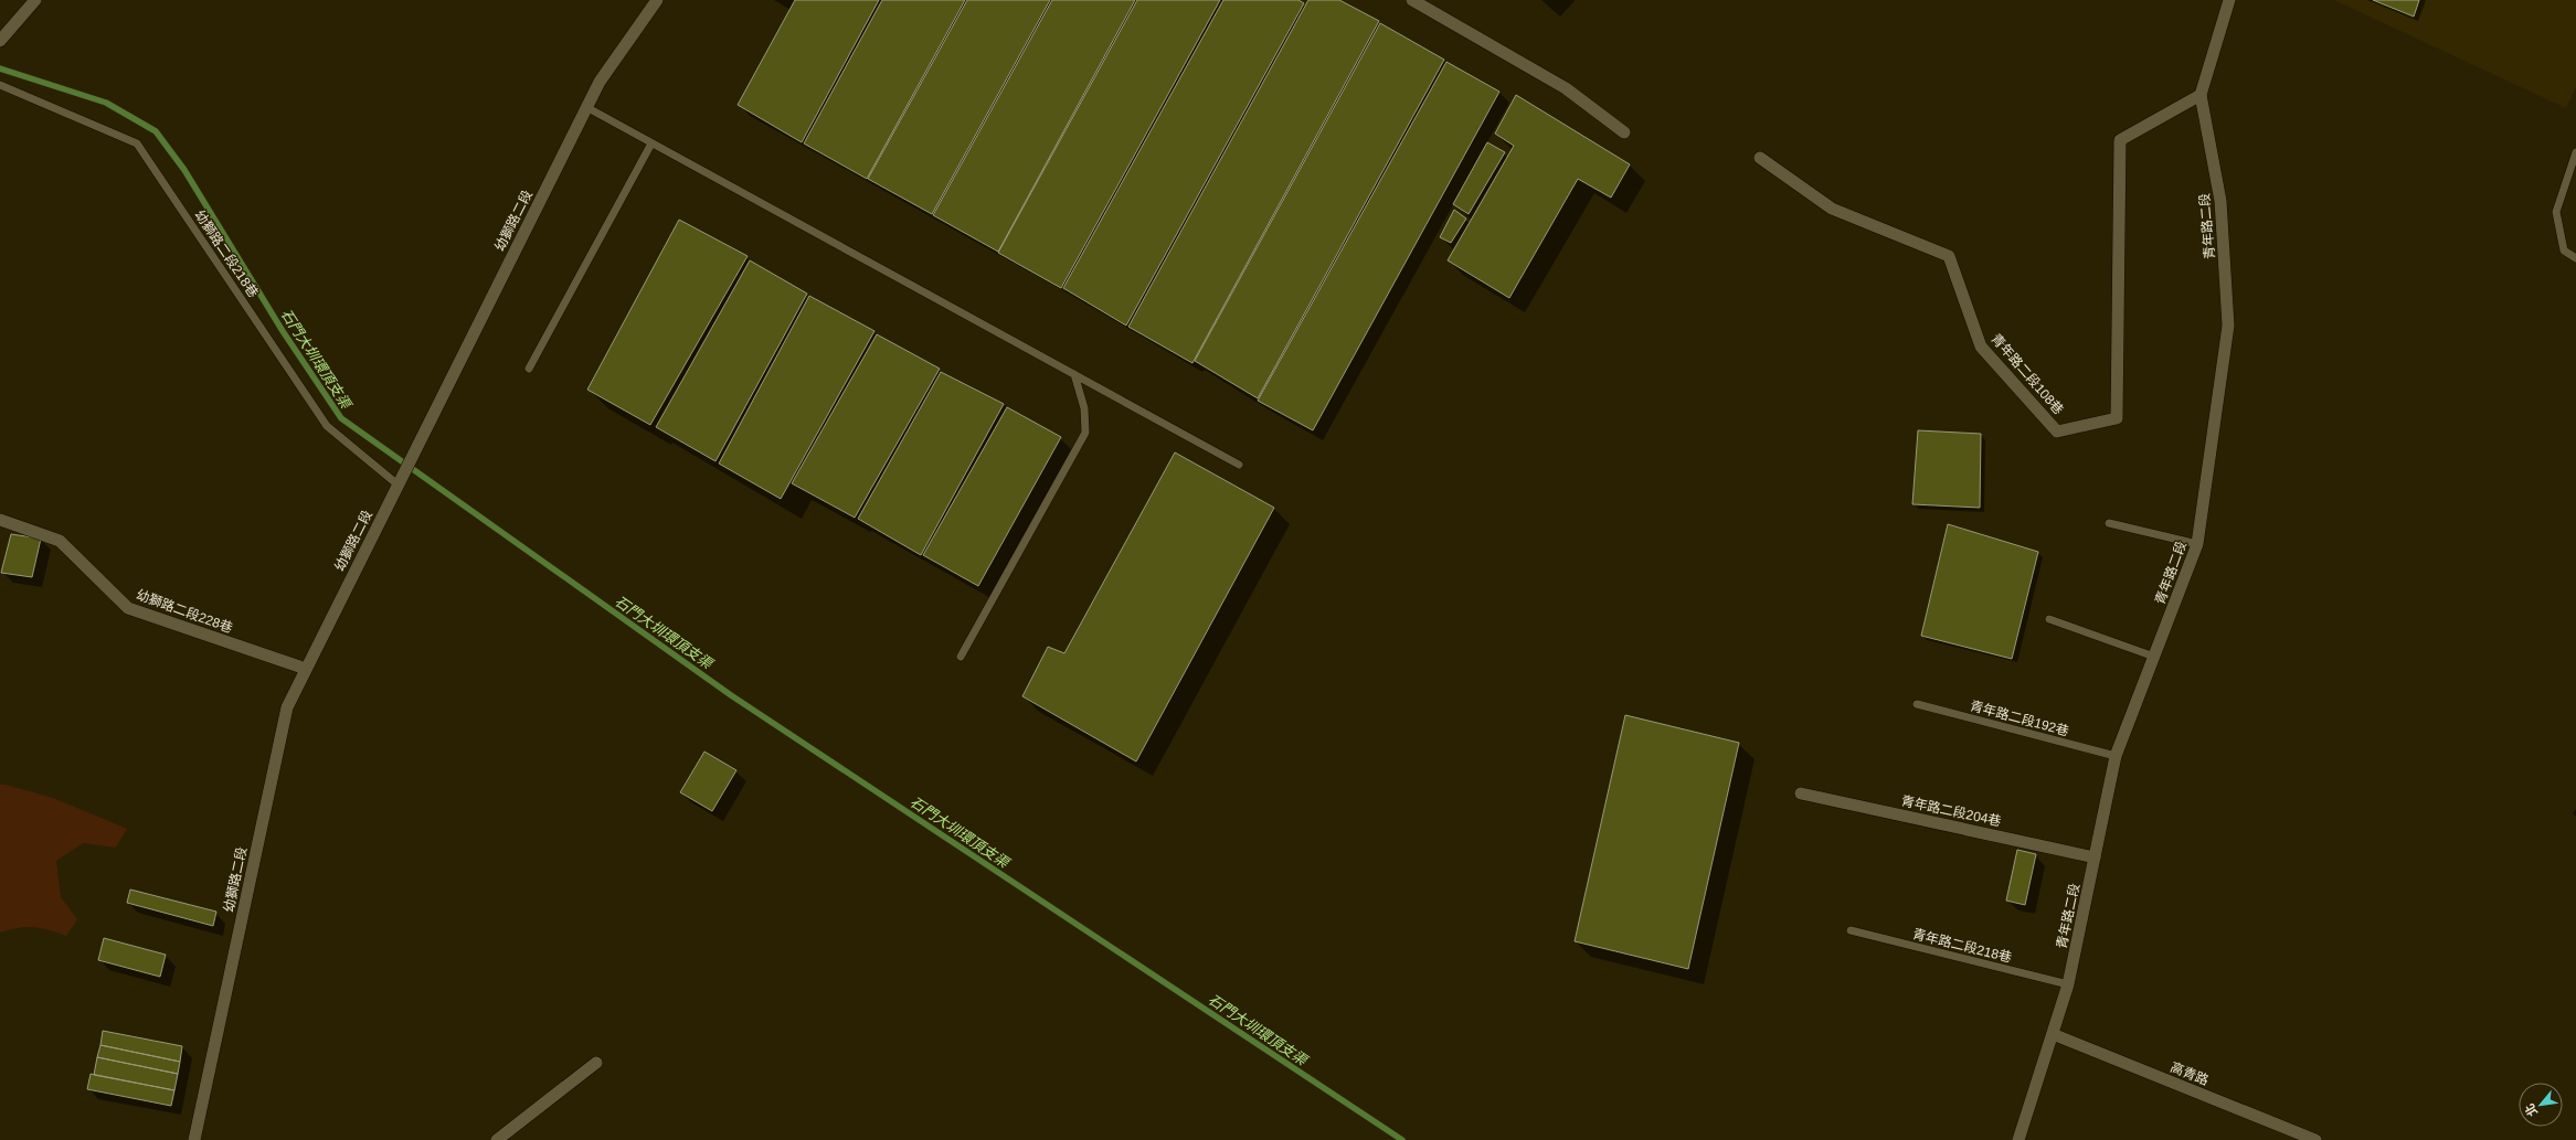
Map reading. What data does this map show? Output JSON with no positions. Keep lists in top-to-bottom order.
{
  "streets": {
    "street": [
      "幼獅路二段",
      "青年路二段",
      "青年路二段108巷",
      "幼獅路二段228巷",
      "青年路二段204巷",
      "高青路"
    ],
    "lane": ["幼獅路二段218巷", "青年路二段192巷", "青年路二段218巷"]
  },
  "crossings": [
    ["幼獅路二段", "幼獅路二段218巷"],
    ["幼獅路二段", "幼獅路二段228巷"],
    ["青年路二段", "青年路二段108巷"],
    ["青年路二段", "青年路二段192巷"],
    ["青年路二段", "青年路二段204巷"],
    ["青年路二段", "青年路二段218巷"],
    ["青年路二段", "高青路"]
  ],
  "water": ["石門大圳環頂支渠"],
  "north": "bottom left"
}
